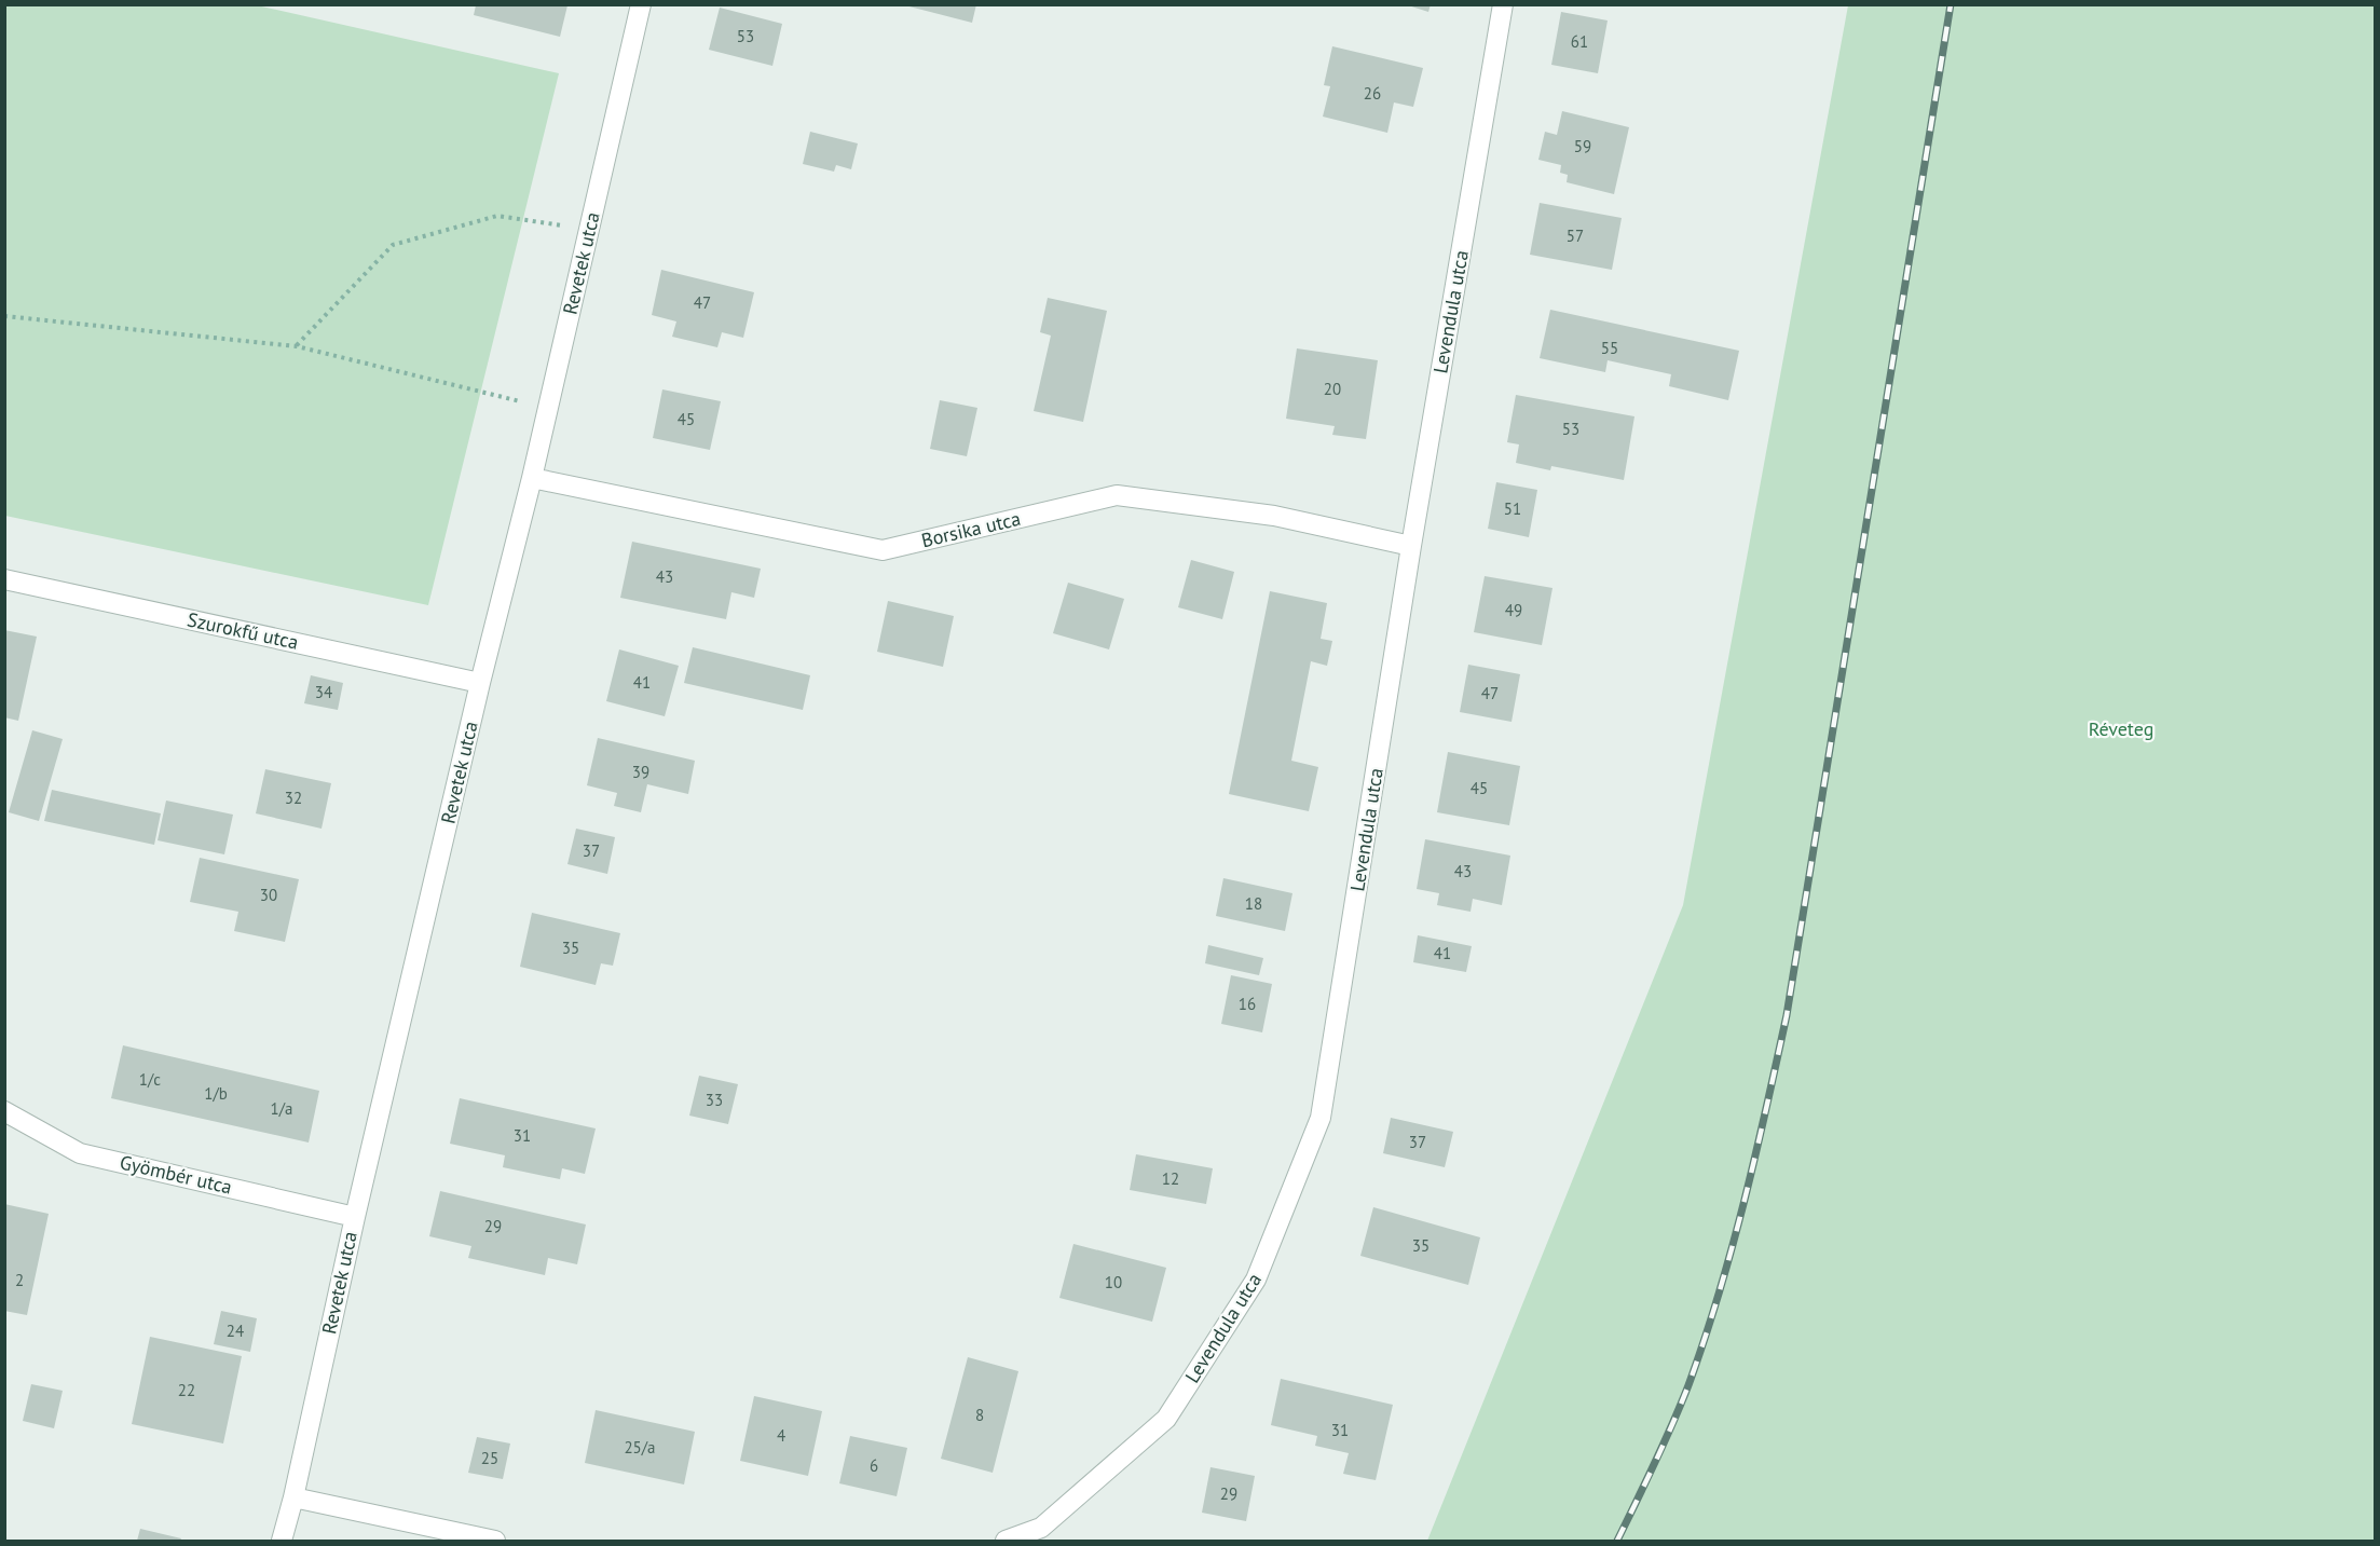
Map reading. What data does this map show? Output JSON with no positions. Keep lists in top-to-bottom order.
{
  "streets": {
    "street": [
      "Revetek utca",
      "Levendula utca",
      "Borsika utca",
      "Szurokfű utca",
      "Gyömbér utca"
    ]
  },
  "crossings": [
    ["Revetek utca", "Borsika utca"],
    ["Revetek utca", "Szurokfű utca"],
    ["Revetek utca", "Gyömbér utca"],
    ["Levendula utca", "Borsika utca"]
  ],
  "parks": ["Réveteg"],
  "house_numbers": [
    "53",
    "61",
    "26",
    "59",
    "57",
    "47",
    "55",
    "20",
    "45",
    "53",
    "51",
    "43",
    "49",
    "41",
    "34",
    "47",
    "39",
    "45",
    "32",
    "37",
    "43",
    "30",
    "18",
    "35",
    "41",
    "16",
    "1/c",
    "1/b",
    "33",
    "1/a",
    "31",
    "37",
    "12",
    "29",
    "35",
    "2",
    "10",
    "24",
    "22",
    "8",
    "31",
    "4",
    "25/a",
    "25",
    "6",
    "29"
  ]
}
